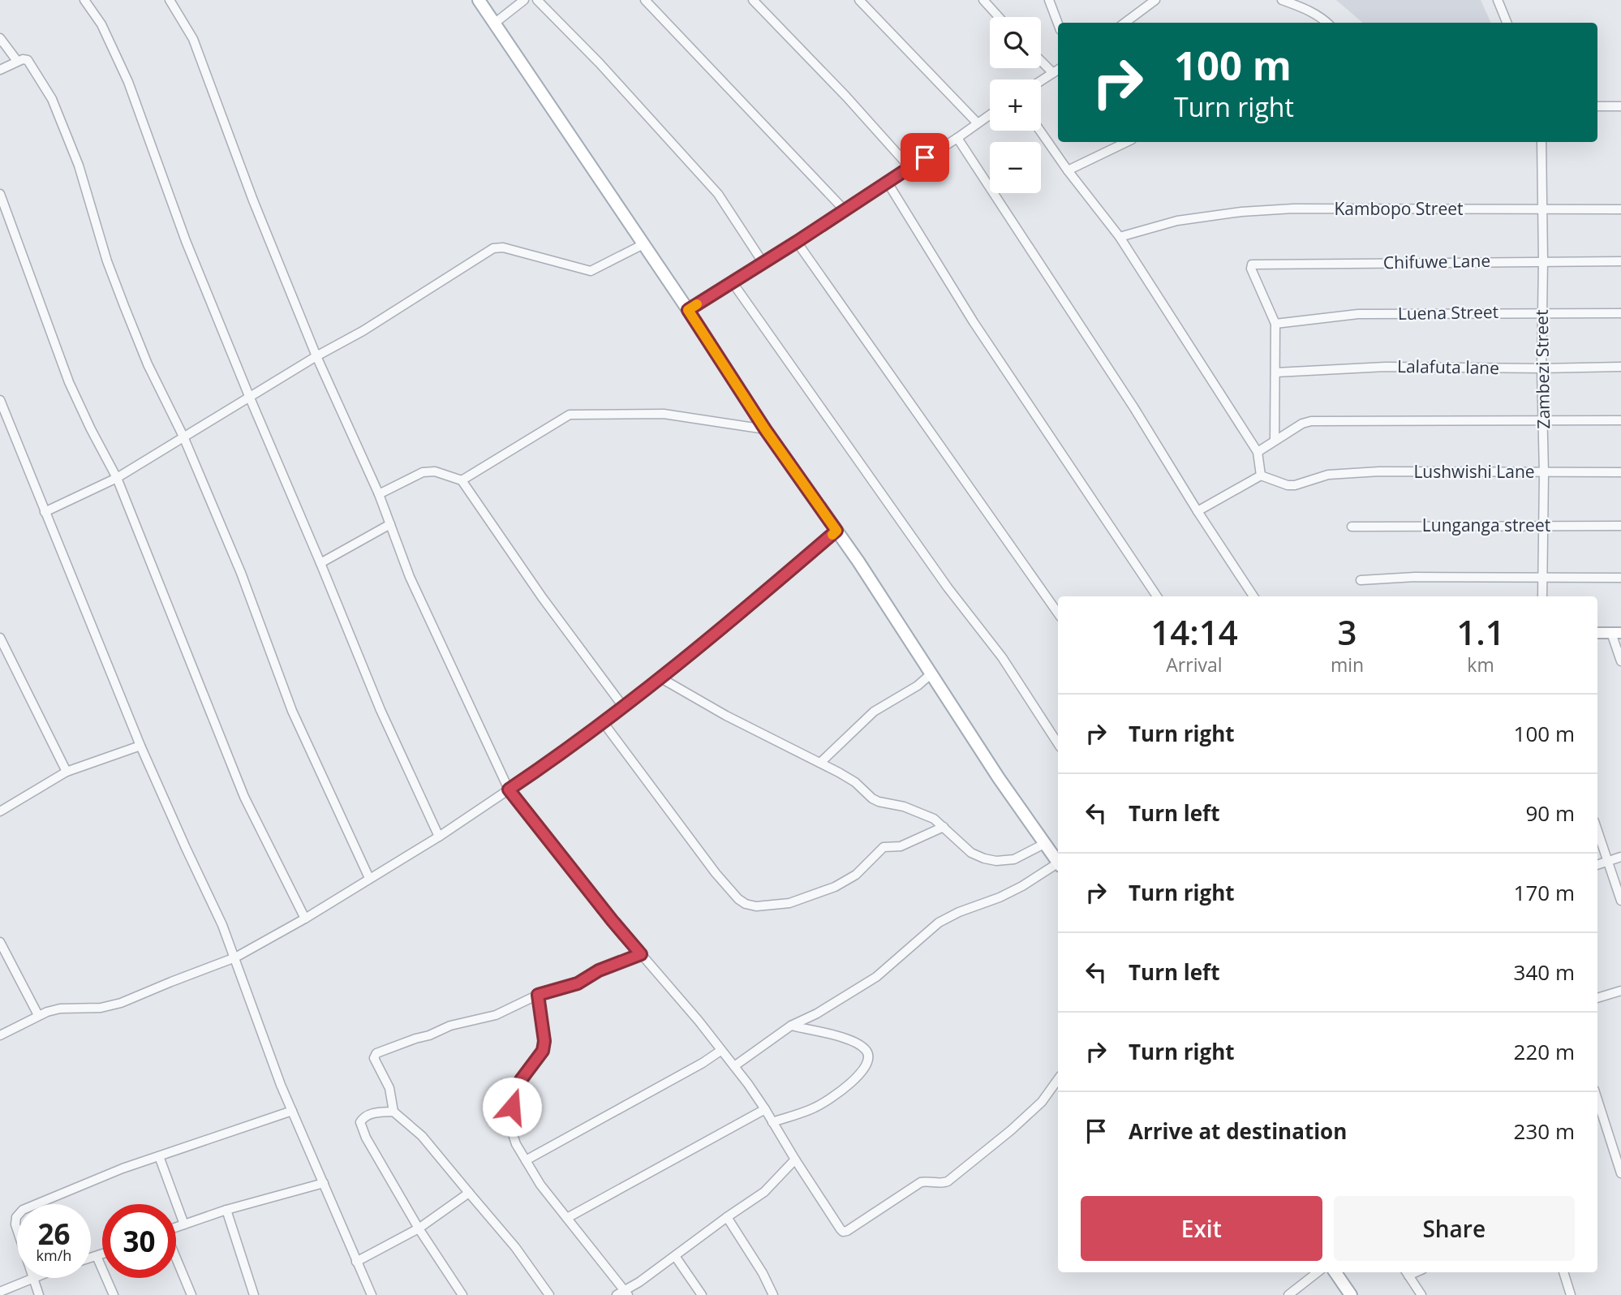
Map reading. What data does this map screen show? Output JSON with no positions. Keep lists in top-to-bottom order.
{
  "streets": {
    "street": [
      "Kambopo Street",
      "Chifuwe Lane",
      "Luena Street",
      "Lalafuta lane",
      "Zambezi Street",
      "Lushwishi Lane",
      "Lunganga street"
    ]
  },
  "crossings": [
    ["Kambopo Street", "Zambezi Street"],
    ["Chifuwe Lane", "Luena Street"],
    ["Chifuwe Lane", "Zambezi Street"],
    ["Luena Street", "Zambezi Street"],
    ["Lalafuta lane", "Zambezi Street"],
    ["Zambezi Street", "Lushwishi Lane"],
    ["Zambezi Street", "Lunganga street"]
  ],
  "page": {
    "map_buttons": ["+", "−"],
    "turn": ["100 m", "Turn right"],
    "eta": [
      "14:14",
      "Arrival",
      "3",
      "min",
      "1.1",
      "km"
    ],
    "list": [
      {
        "name": "Turn right",
        "value": "100 m"
      },
      {
        "name": "Turn left",
        "value": "90 m"
      },
      {
        "name": "Turn right",
        "value": "170 m"
      },
      {
        "name": "Turn left",
        "value": "340 m"
      },
      {
        "name": "Turn right",
        "value": "220 m"
      },
      {
        "name": "Arrive at destination",
        "value": "230 m"
      }
    ],
    "buttons": ["Exit", "Share"],
    "speed": "26 km/h",
    "limit": "30"
  }
}
